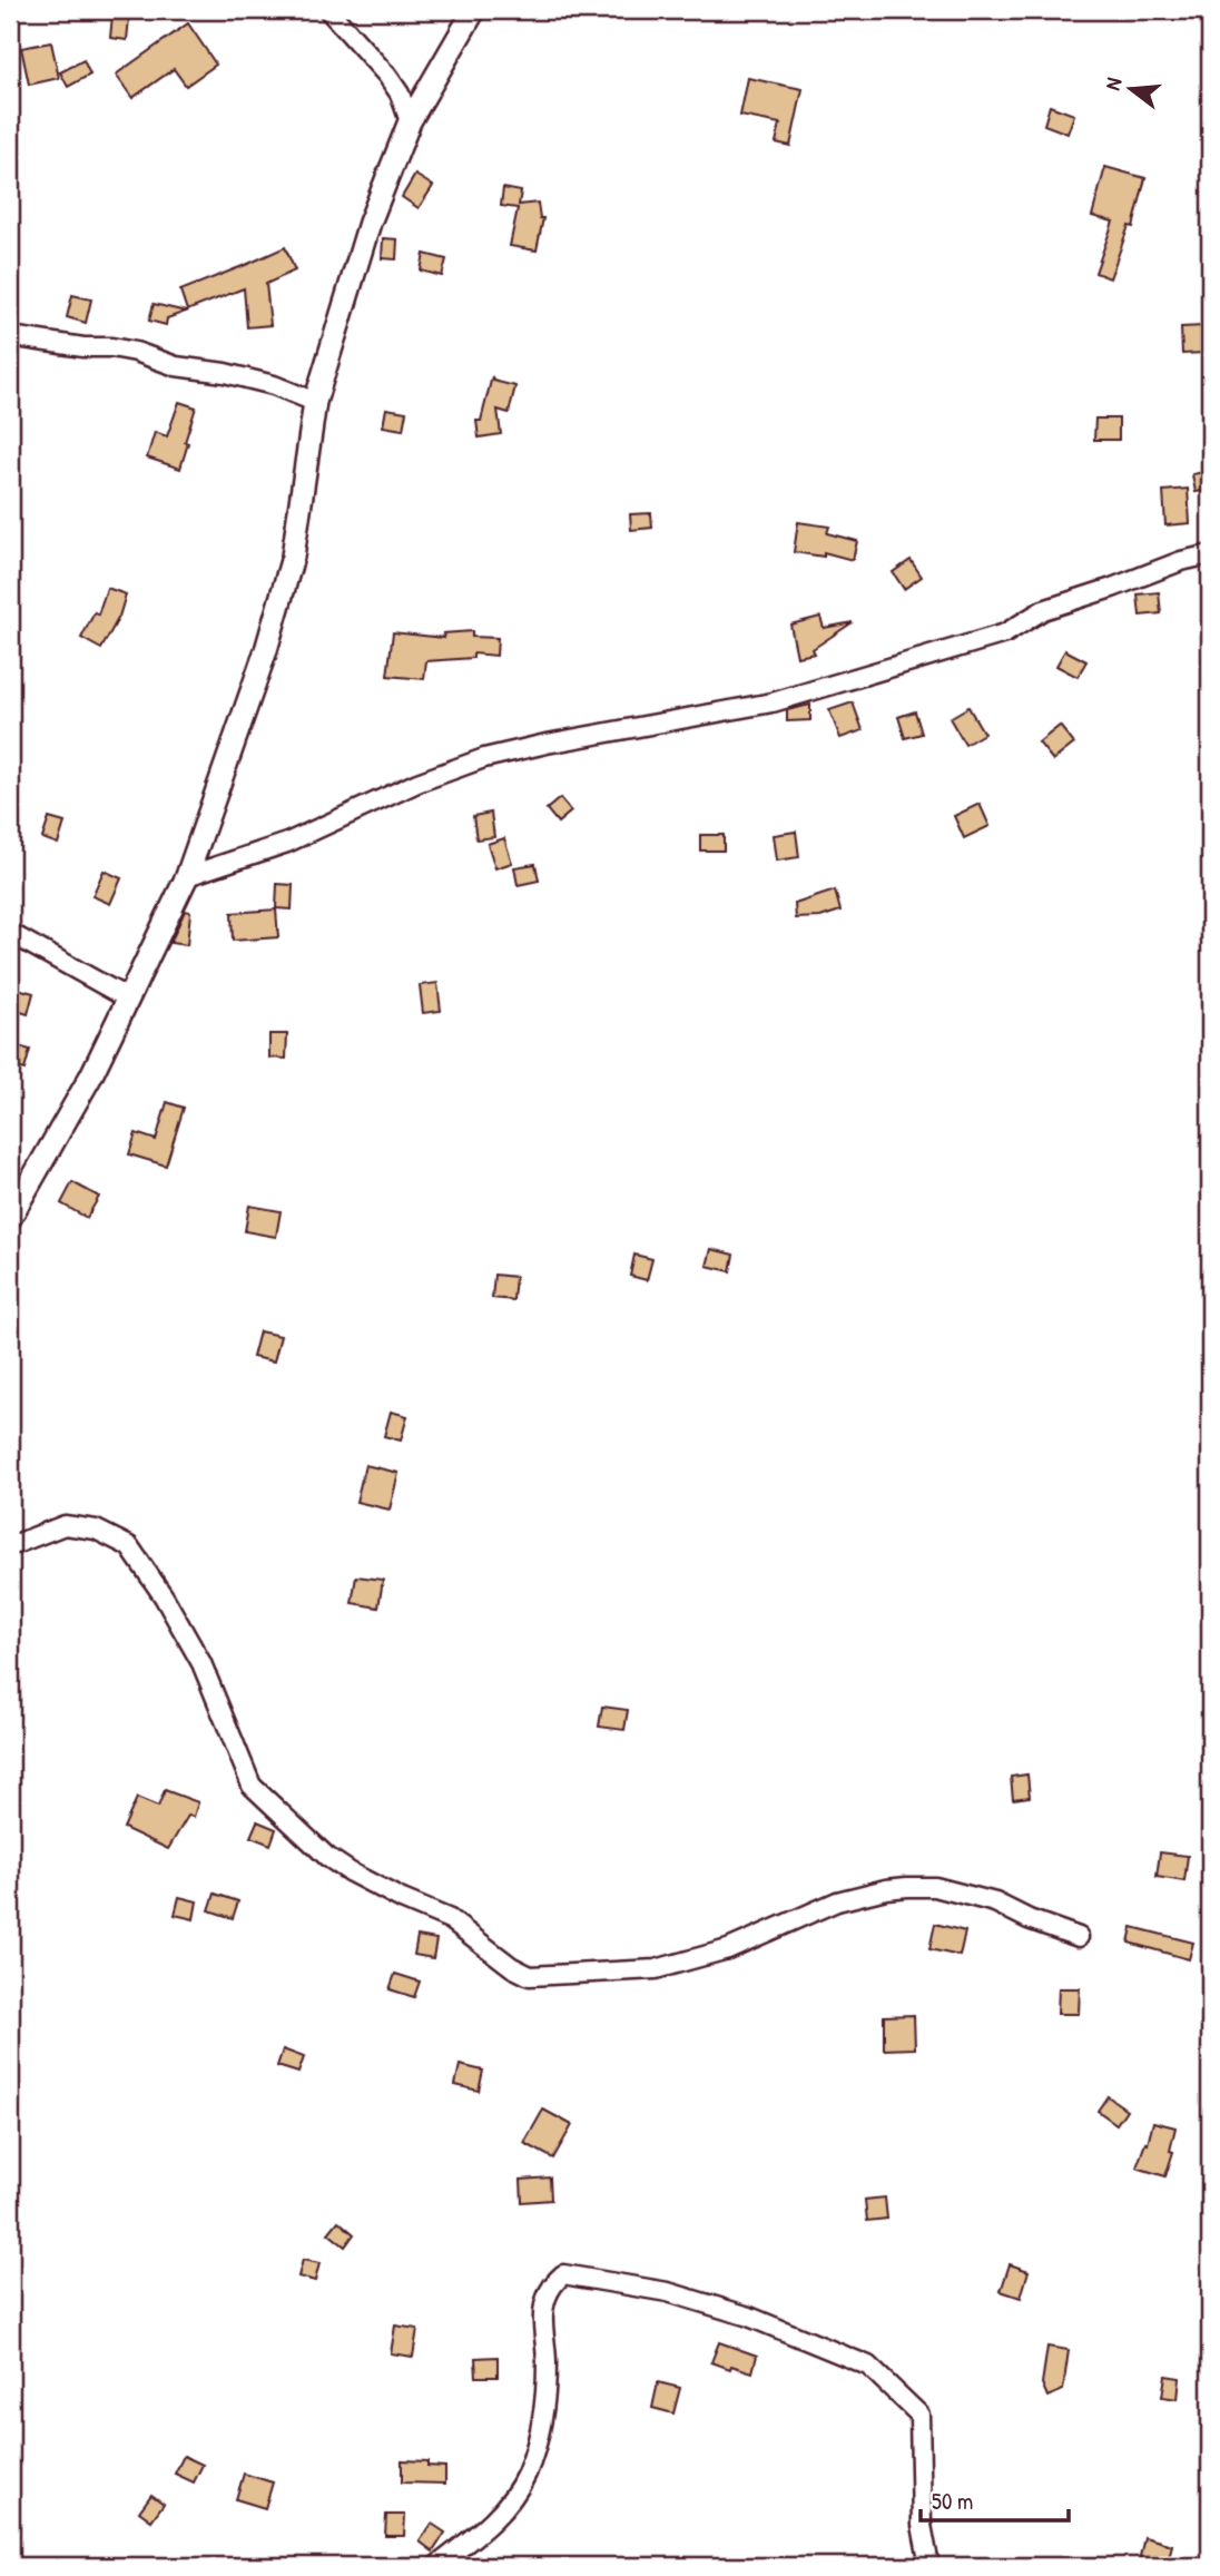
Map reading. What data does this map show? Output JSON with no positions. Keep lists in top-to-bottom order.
{
  "scale_bar": "50 m",
  "north": "left"
}
